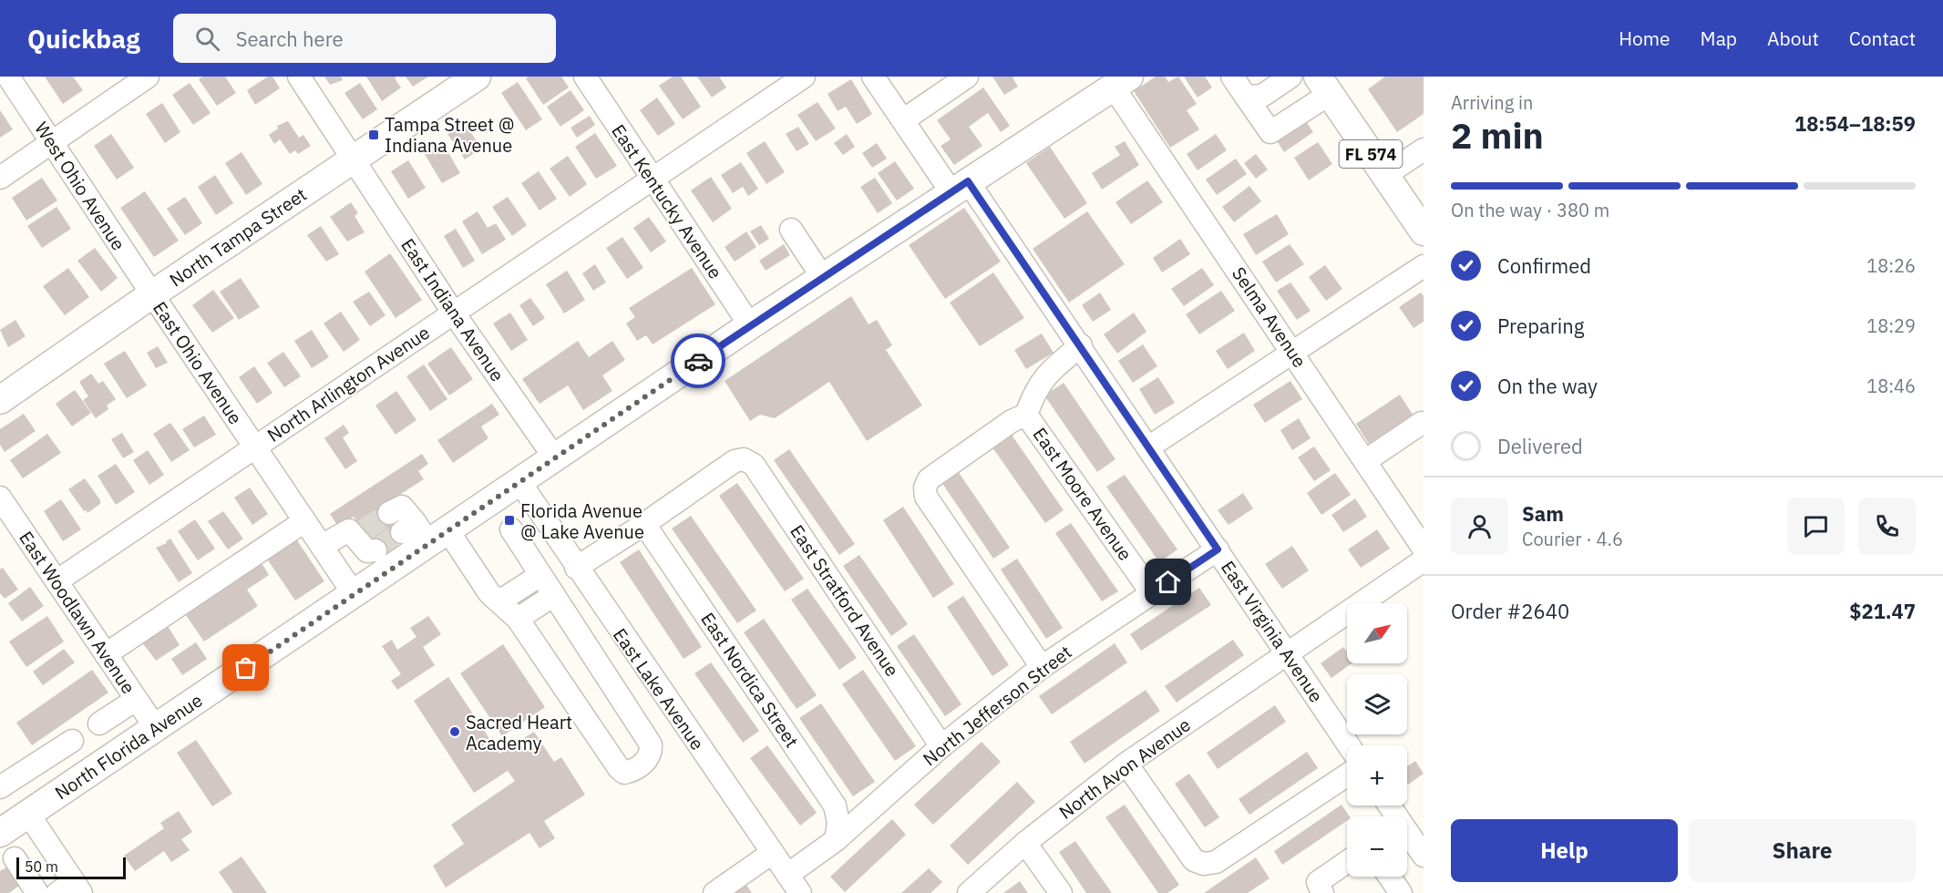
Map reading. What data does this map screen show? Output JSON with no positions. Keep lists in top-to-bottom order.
{
  "streets": {
    "main road": ["FL 574", "North Tampa Street", "North Florida Avenue"],
    "street": [
      "West Ohio Avenue",
      "East Kentucky Avenue",
      "East Indiana Avenue",
      "Selma Avenue",
      "East Ohio Avenue",
      "North Arlington Avenue",
      "East Moore Avenue",
      "East Stratford Avenue",
      "East Woodlawn Avenue",
      "East Virginia Avenue",
      "East Nordica Street",
      "East Lake Avenue",
      "North Jefferson Street",
      "North Avon Avenue"
    ]
  },
  "crossings": [
    ["West Ohio Avenue", "North Tampa Street"],
    ["West Ohio Avenue", "East Ohio Avenue"],
    ["East Kentucky Avenue", "North Arlington Avenue"],
    ["East Kentucky Avenue", "North Florida Avenue"],
    ["North Tampa Street", "East Indiana Avenue"],
    ["North Tampa Street", "East Ohio Avenue"],
    ["East Indiana Avenue", "North Arlington Avenue"],
    ["East Indiana Avenue", "North Florida Avenue"],
    ["Selma Avenue", "North Florida Avenue"],
    ["East Ohio Avenue", "North Arlington Avenue"],
    ["East Ohio Avenue", "North Florida Avenue"],
    ["North Arlington Avenue", "East Woodlawn Avenue"],
    ["East Moore Avenue", "East Virginia Avenue"],
    ["East Moore Avenue", "North Jefferson Street"],
    ["East Stratford Avenue", "East Nordica Street"],
    ["East Stratford Avenue", "North Jefferson Street"],
    ["East Woodlawn Avenue", "North Florida Avenue"],
    ["East Virginia Avenue", "North Jefferson Street"],
    ["East Virginia Avenue", "North Florida Avenue"],
    ["East Virginia Avenue", "North Avon Avenue"],
    ["East Nordica Street", "North Jefferson Street"],
    ["East Lake Avenue", "North Jefferson Street"],
    ["East Lake Avenue", "North Florida Avenue"]
  ],
  "places": {
    "transit": ["Tampa Street @ Indiana Avenue", "Florida Avenue @ Lake Avenue"],
    "other": ["Sacred Heart Academy"]
  },
  "scale_bar": "50 m",
  "north": "top right",
  "page": {
    "header": "Quickbag",
    "search": "Search here",
    "nav": [
      "Home",
      "Map",
      "About",
      "Contact"
    ],
    "heading": ["2 min", "Arriving in", "18:54–18:59"],
    "panel": [
      "Sam",
      "Courier · 4.6",
      "Order #2640",
      "$21.47"
    ],
    "bar": "On the way · 380 m",
    "list": [
      ["Confirmed", "18:26"],
      ["Preparing", "18:29"],
      ["On the way", "18:46"],
      "Delivered"
    ],
    "map_buttons": ["+", "−"],
    "buttons": ["Help", "Share"],
    "scale": "50 m"
  }
}
